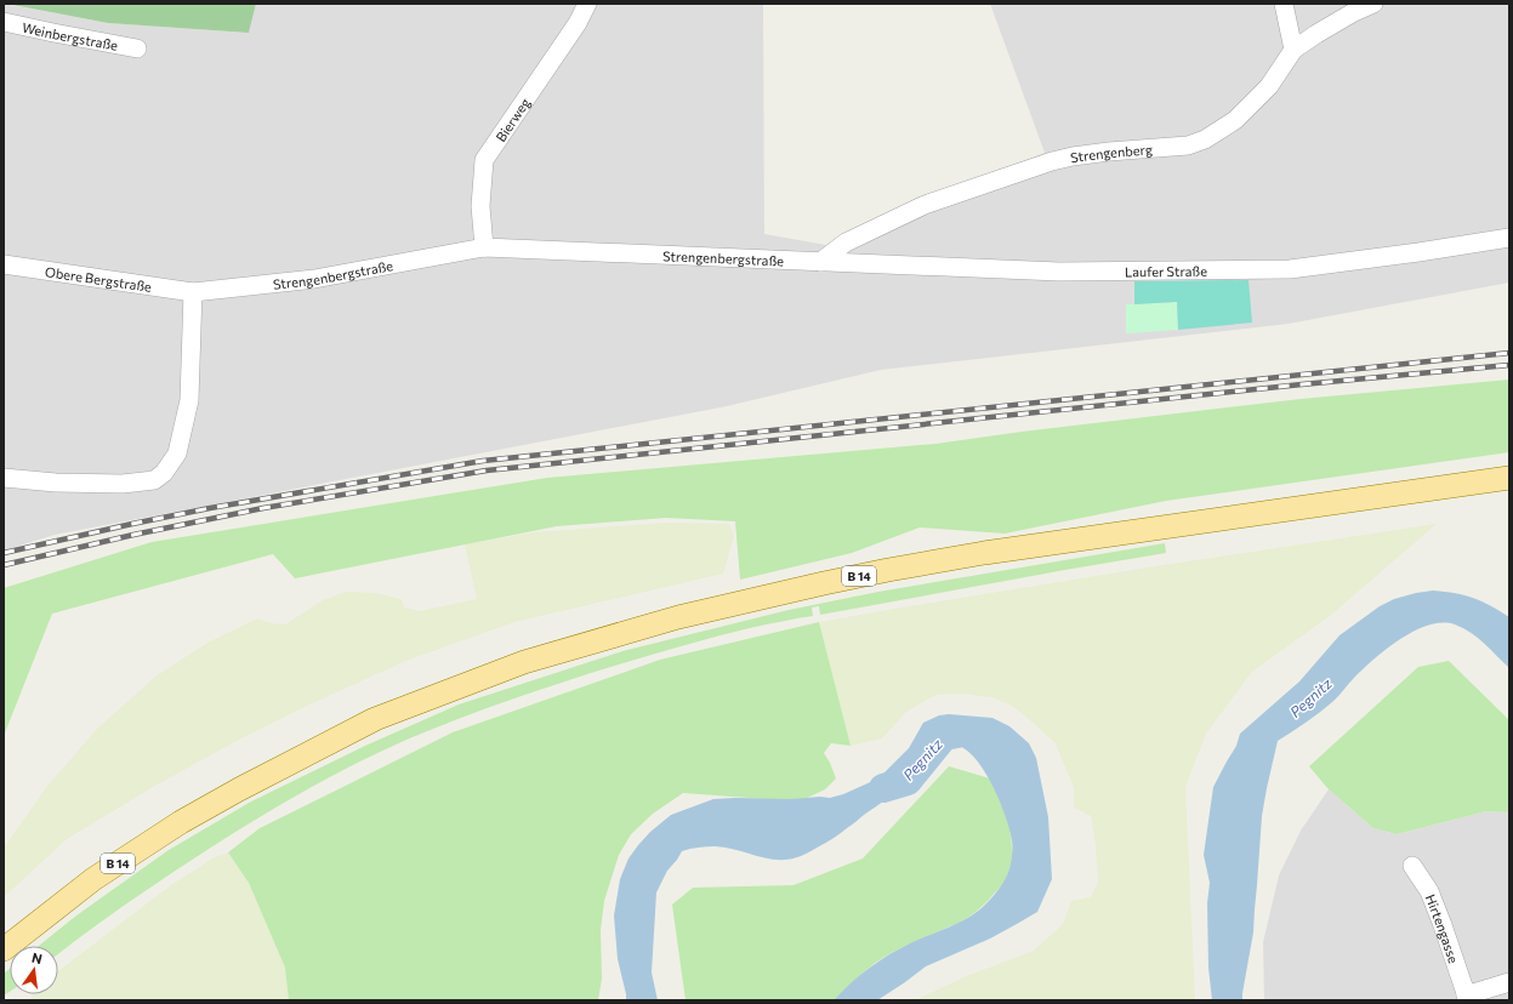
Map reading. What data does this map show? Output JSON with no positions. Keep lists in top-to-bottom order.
{
  "streets": {
    "main road": ["B 14"],
    "street": [
      "Weinbergstraße",
      "Bierweg",
      "Strengenberg",
      "Strengenbergstraße",
      "Laufer Straße",
      "Obere Bergstraße",
      "Hirtengasse"
    ]
  },
  "crossings": [
    ["Bierweg", "Strengenbergstraße"],
    ["Strengenberg", "Strengenbergstraße"],
    ["Strengenberg", "Laufer Straße"],
    ["Strengenbergstraße", "Laufer Straße"],
    ["Strengenbergstraße", "Obere Bergstraße"]
  ],
  "water": ["Pegnitz"],
  "north": "top"
}
